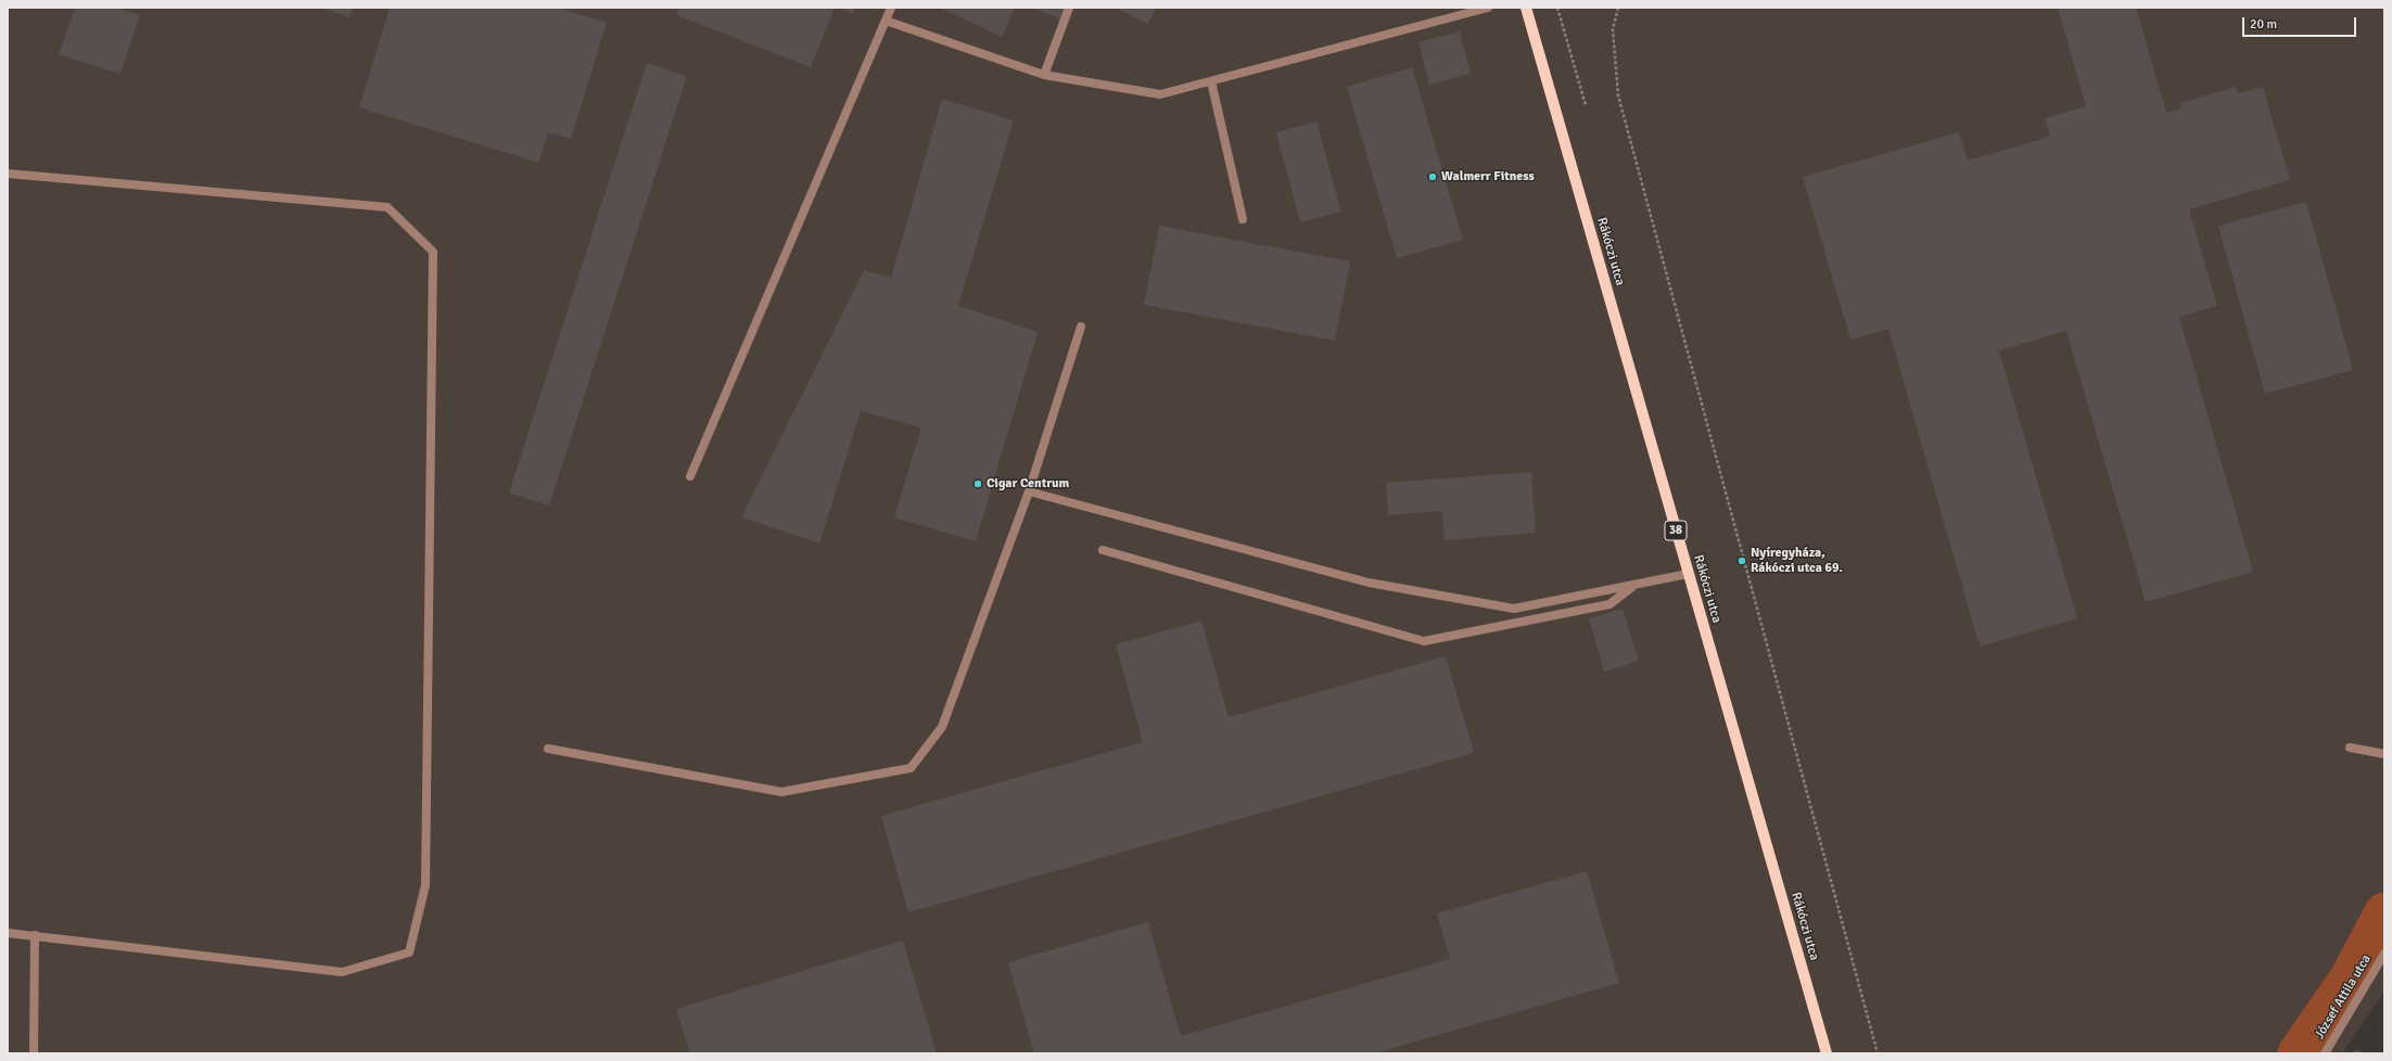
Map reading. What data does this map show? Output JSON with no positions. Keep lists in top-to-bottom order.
{
  "streets": {
    "main road": ["Rákóczi utca", "38"],
    "street": ["József Attila utca"]
  },
  "places": ["Walmerr Fitness", "Cigar Centrum", "Nyíregyháza, Rákóczi utca 69."],
  "scale_bar": "20 m"
}
